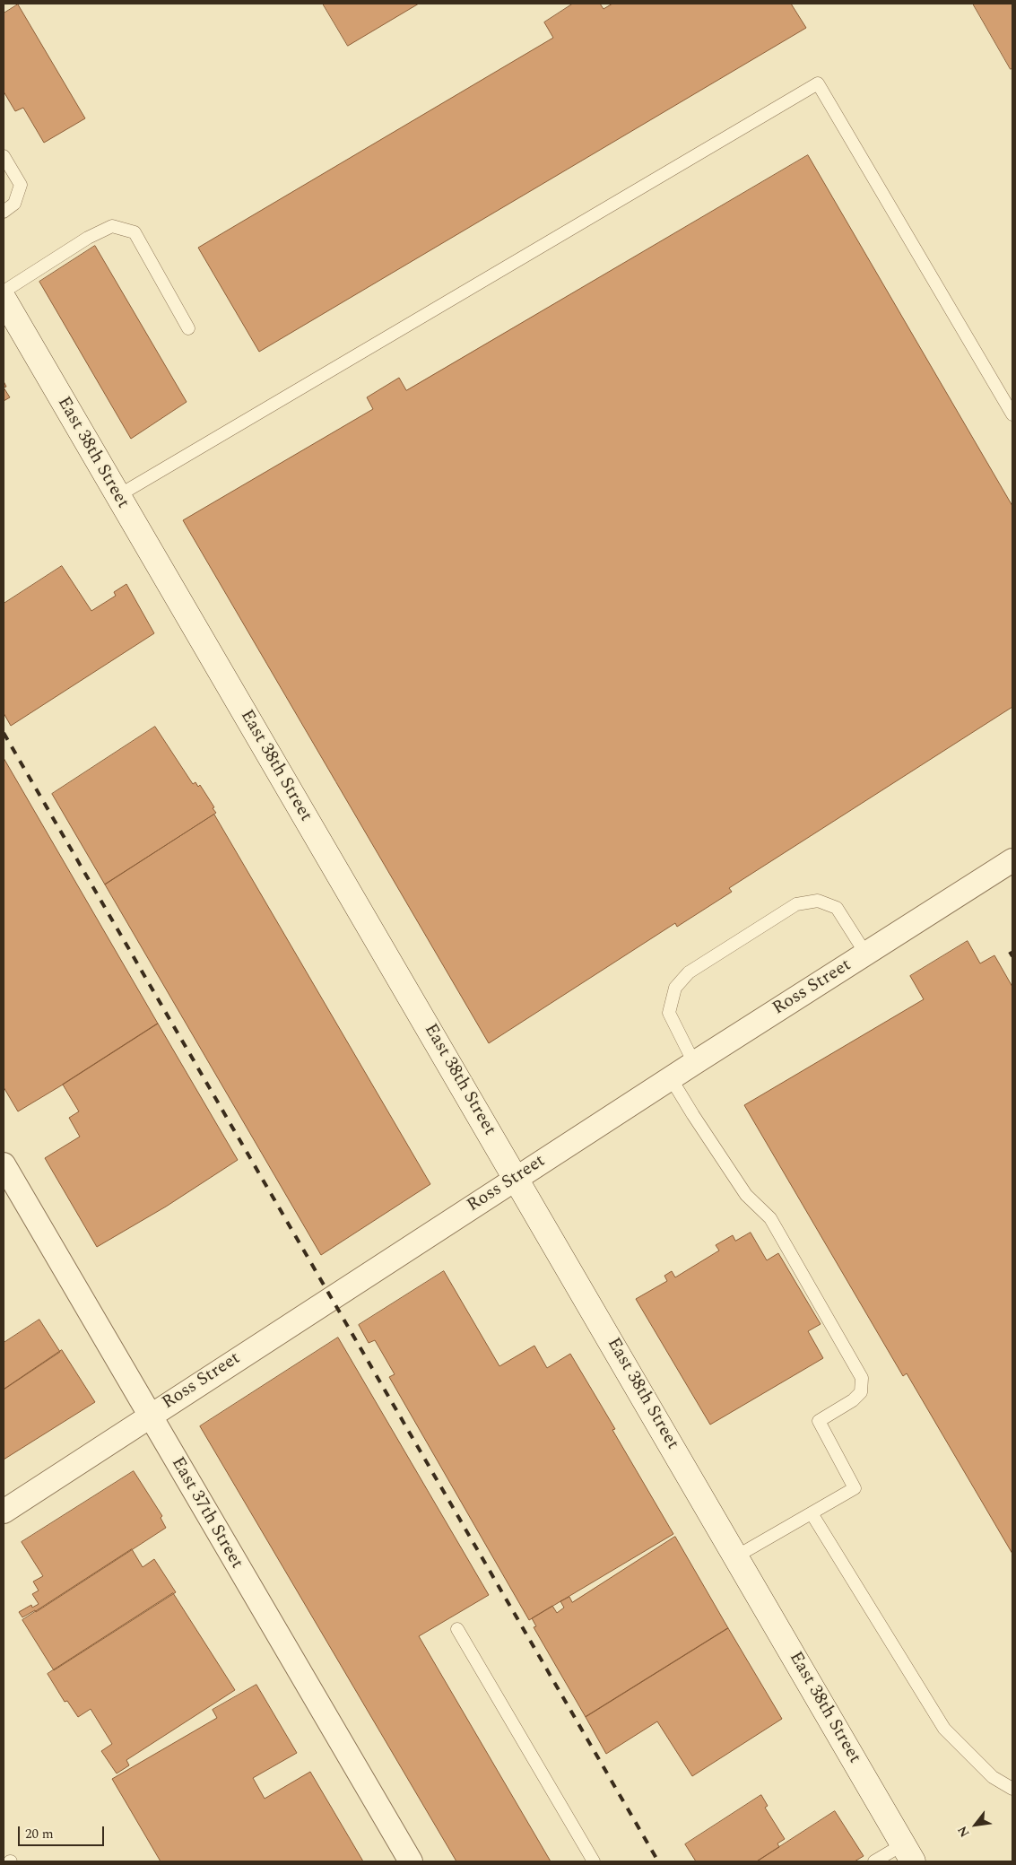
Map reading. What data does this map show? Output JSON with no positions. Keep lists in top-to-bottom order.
{
  "streets": {
    "street": ["East 38th Street", "Ross Street", "East 37th Street"]
  },
  "crossings": [
    ["East 38th Street", "Ross Street"],
    ["Ross Street", "East 37th Street"]
  ],
  "scale_bar": "20 m",
  "north": "bottom left"
}
